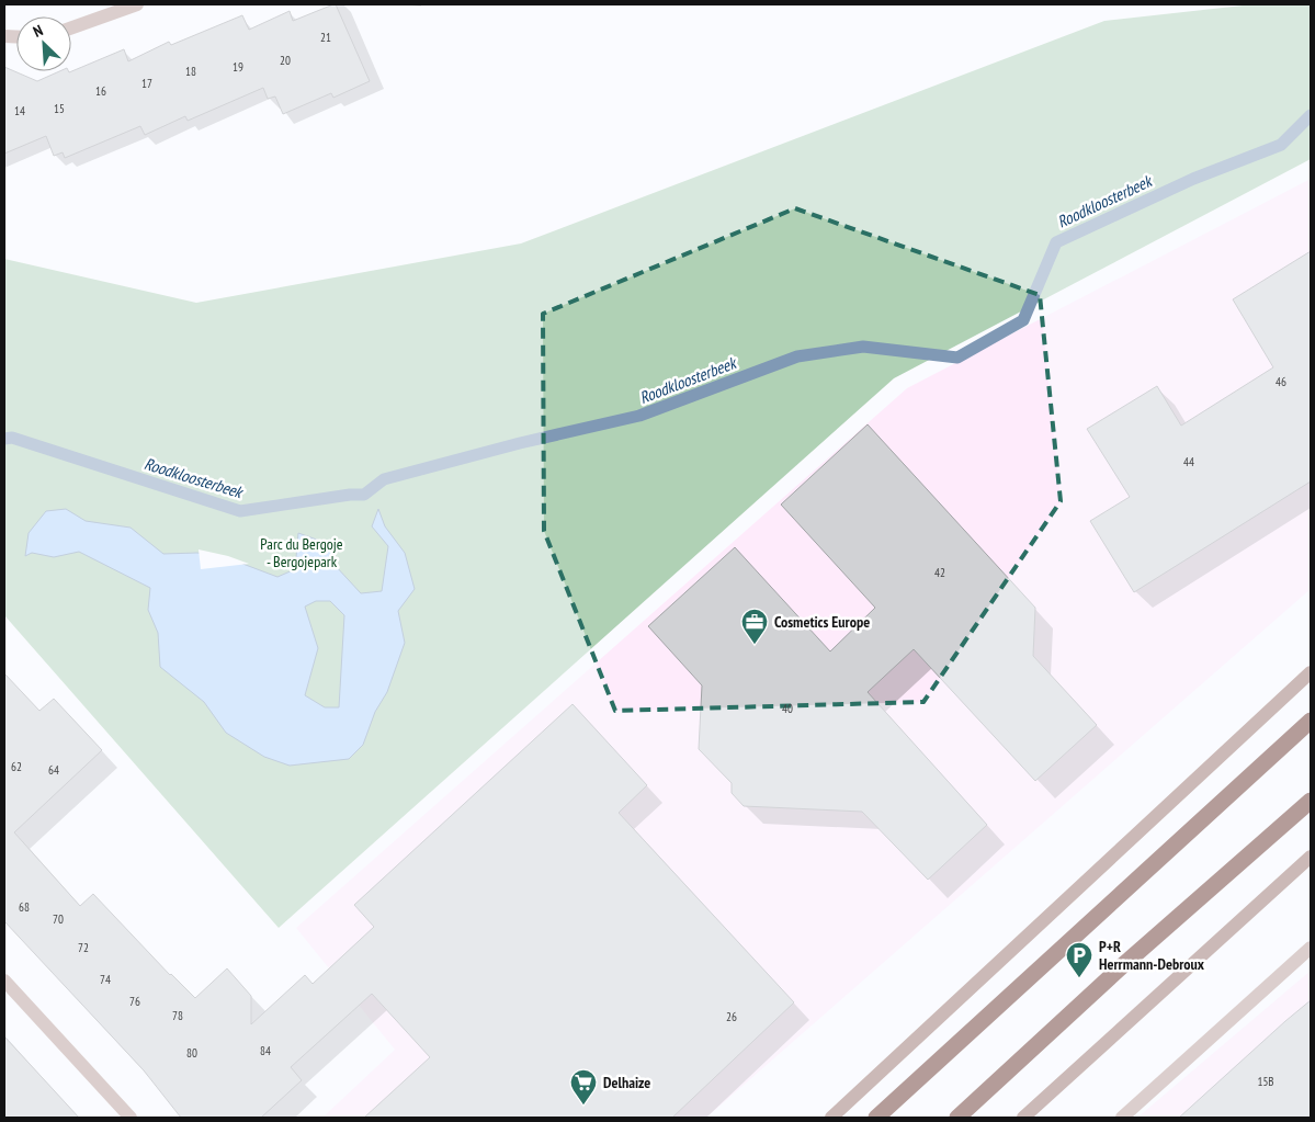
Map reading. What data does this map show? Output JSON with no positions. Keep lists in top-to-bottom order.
{
  "water": ["Roodkloosterbeek"],
  "parks": ["Parc du Bergoje - Bergojepark"],
  "places": {
    "office": ["Cosmetics Europe"],
    "parking": ["P+R Herrmann-Debroux"],
    "supermarket": ["Delhaize"]
  },
  "house_numbers": [
    "21",
    "20",
    "19",
    "18",
    "17",
    "16",
    "15",
    "14",
    "46",
    "44",
    "42",
    "40",
    "62",
    "64",
    "68",
    "70",
    "72",
    "74",
    "76",
    "78",
    "26",
    "84",
    "80",
    "15B"
  ],
  "north": "top left"
}
